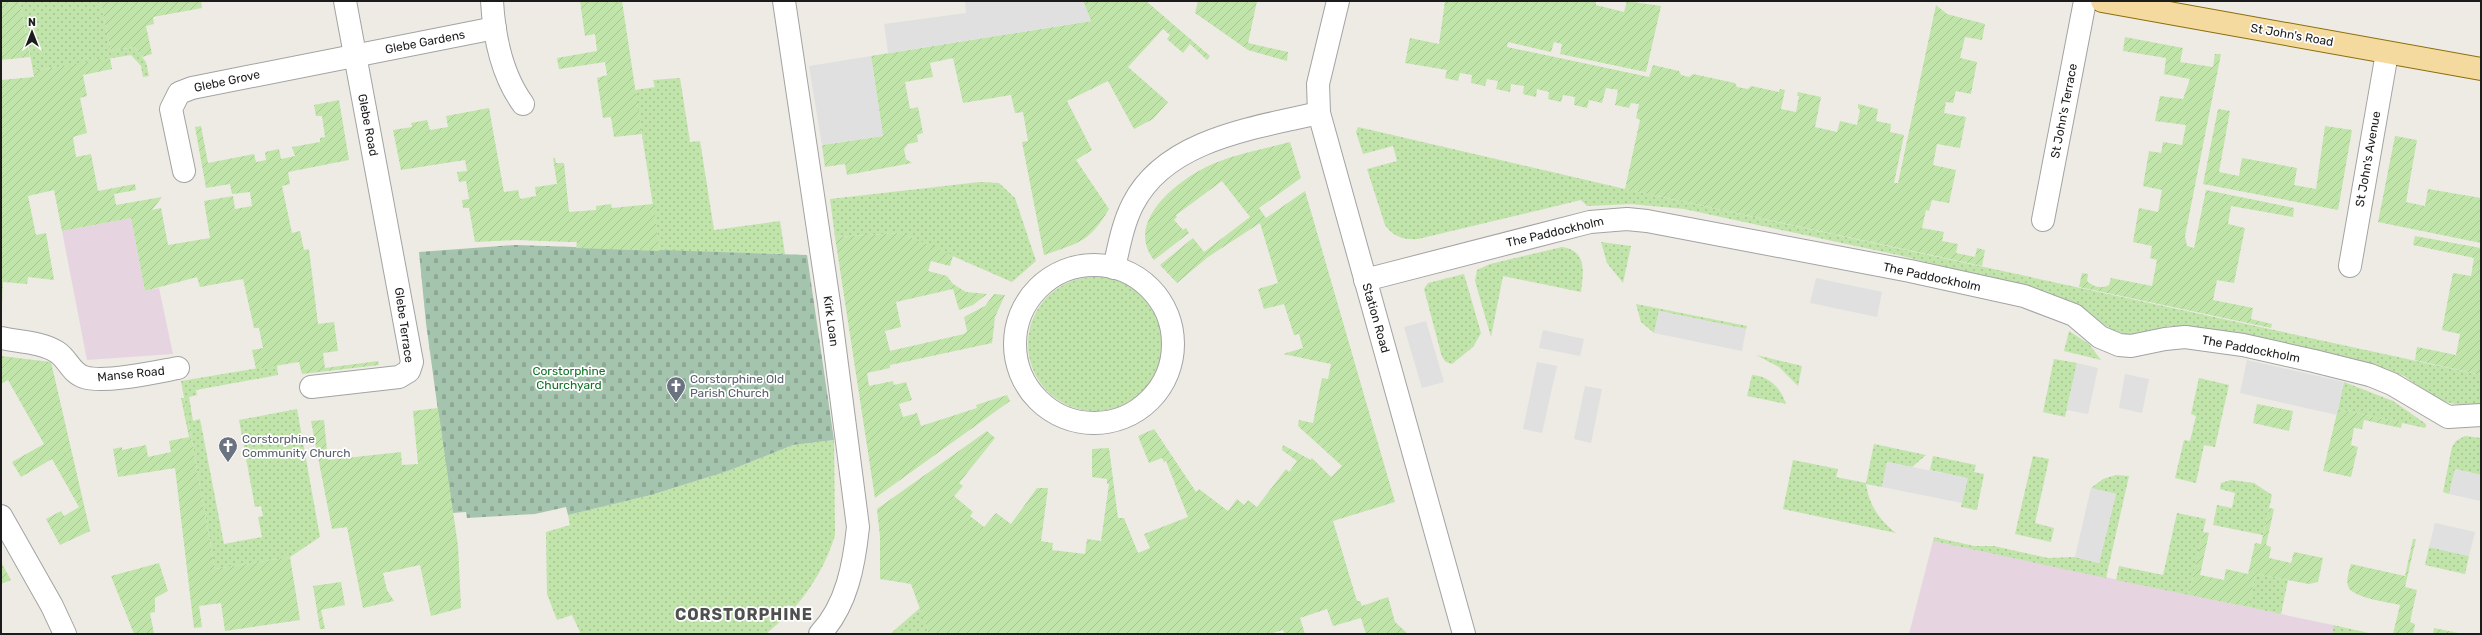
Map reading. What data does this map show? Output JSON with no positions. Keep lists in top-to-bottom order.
{
  "streets": {
    "main road": ["St John's Road"],
    "street": [
      "Glebe Gardens",
      "Glebe Grove",
      "St John's Terrace",
      "Glebe Road",
      "St John's Avenue",
      "The Paddockholm",
      "Station Road",
      "Kirk Loan",
      "Glebe Terrace",
      "Manse Road"
    ]
  },
  "crossings": [
    ["St John's Road", "St John's Avenue"],
    ["Glebe Gardens", "Glebe Grove"],
    ["Glebe Gardens", "Glebe Road"],
    ["Glebe Grove", "Glebe Road"],
    ["Glebe Road", "Glebe Terrace"],
    ["The Paddockholm", "Station Road"]
  ],
  "districts": ["CORSTORPHINE"],
  "parks": ["Corstorphine Churchyard"],
  "places": {
    "church": ["Corstorphine Old Parish Church", "Corstorphine Community Church"]
  },
  "north": "top"
}
